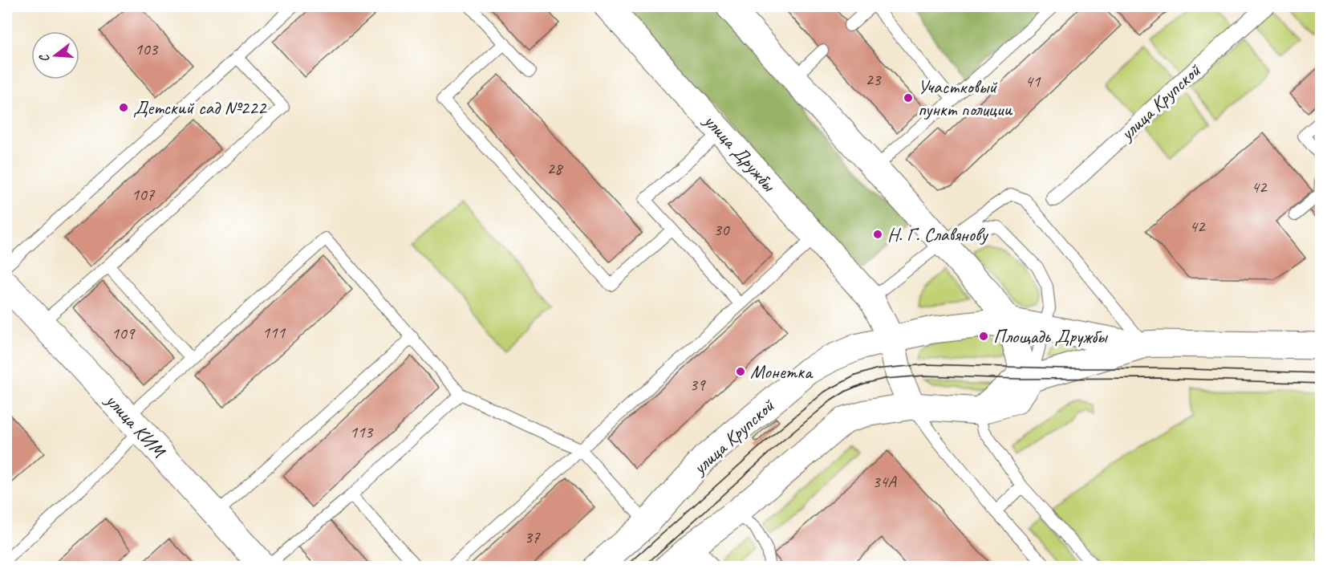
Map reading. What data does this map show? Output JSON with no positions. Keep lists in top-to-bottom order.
{
  "streets": {
    "main road": ["улица Крупской", "улица Дружбы", "улица КИМ"]
  },
  "places": [
    "Участковый пункт полиции",
    "Детский сад №222",
    "Н. Г. Славянову",
    "Площадь Дружбы",
    "Монетка"
  ],
  "house_numbers": [
    "103",
    "23",
    "41",
    "28",
    "42",
    "107",
    "42",
    "30",
    "111",
    "109",
    "39",
    "113",
    "34А",
    "37"
  ],
  "north": "left"
}
